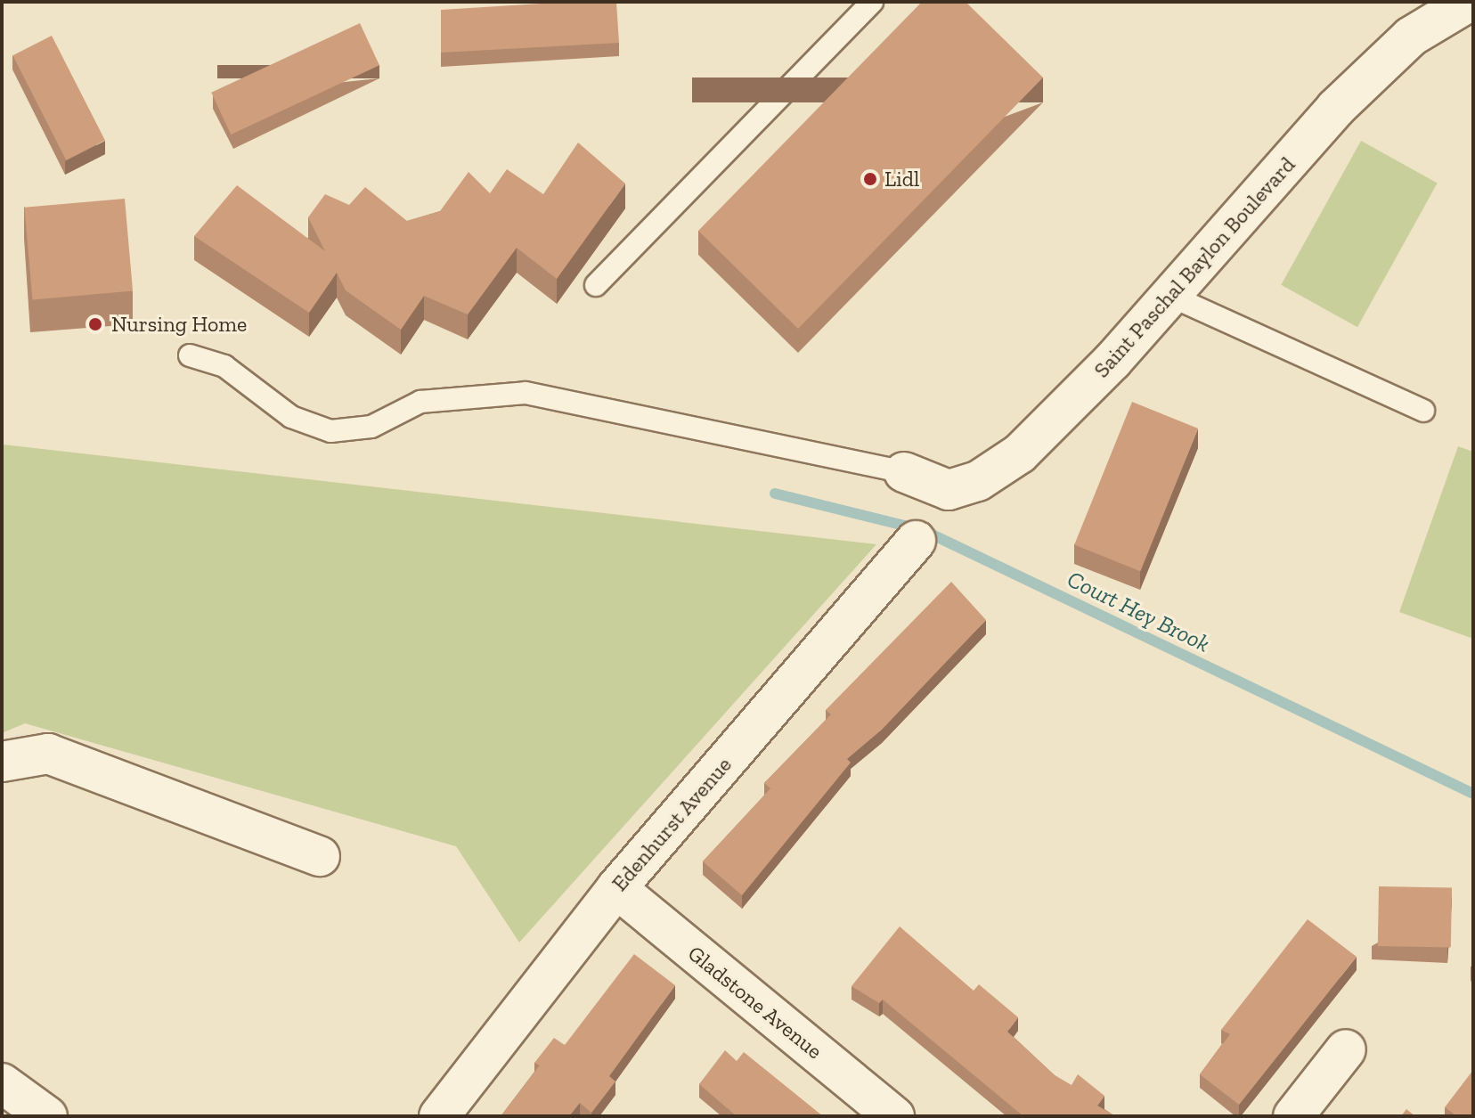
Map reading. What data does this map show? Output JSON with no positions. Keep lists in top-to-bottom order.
{
  "streets": {
    "street": ["Saint Paschal Baylon Boulevard", "Edenhurst Avenue", "Gladstone Avenue"]
  },
  "crossings": [
    ["Edenhurst Avenue", "Gladstone Avenue"]
  ],
  "water": ["Court Hey Brook"],
  "places": ["Lidl", "Nursing Home"]
}
